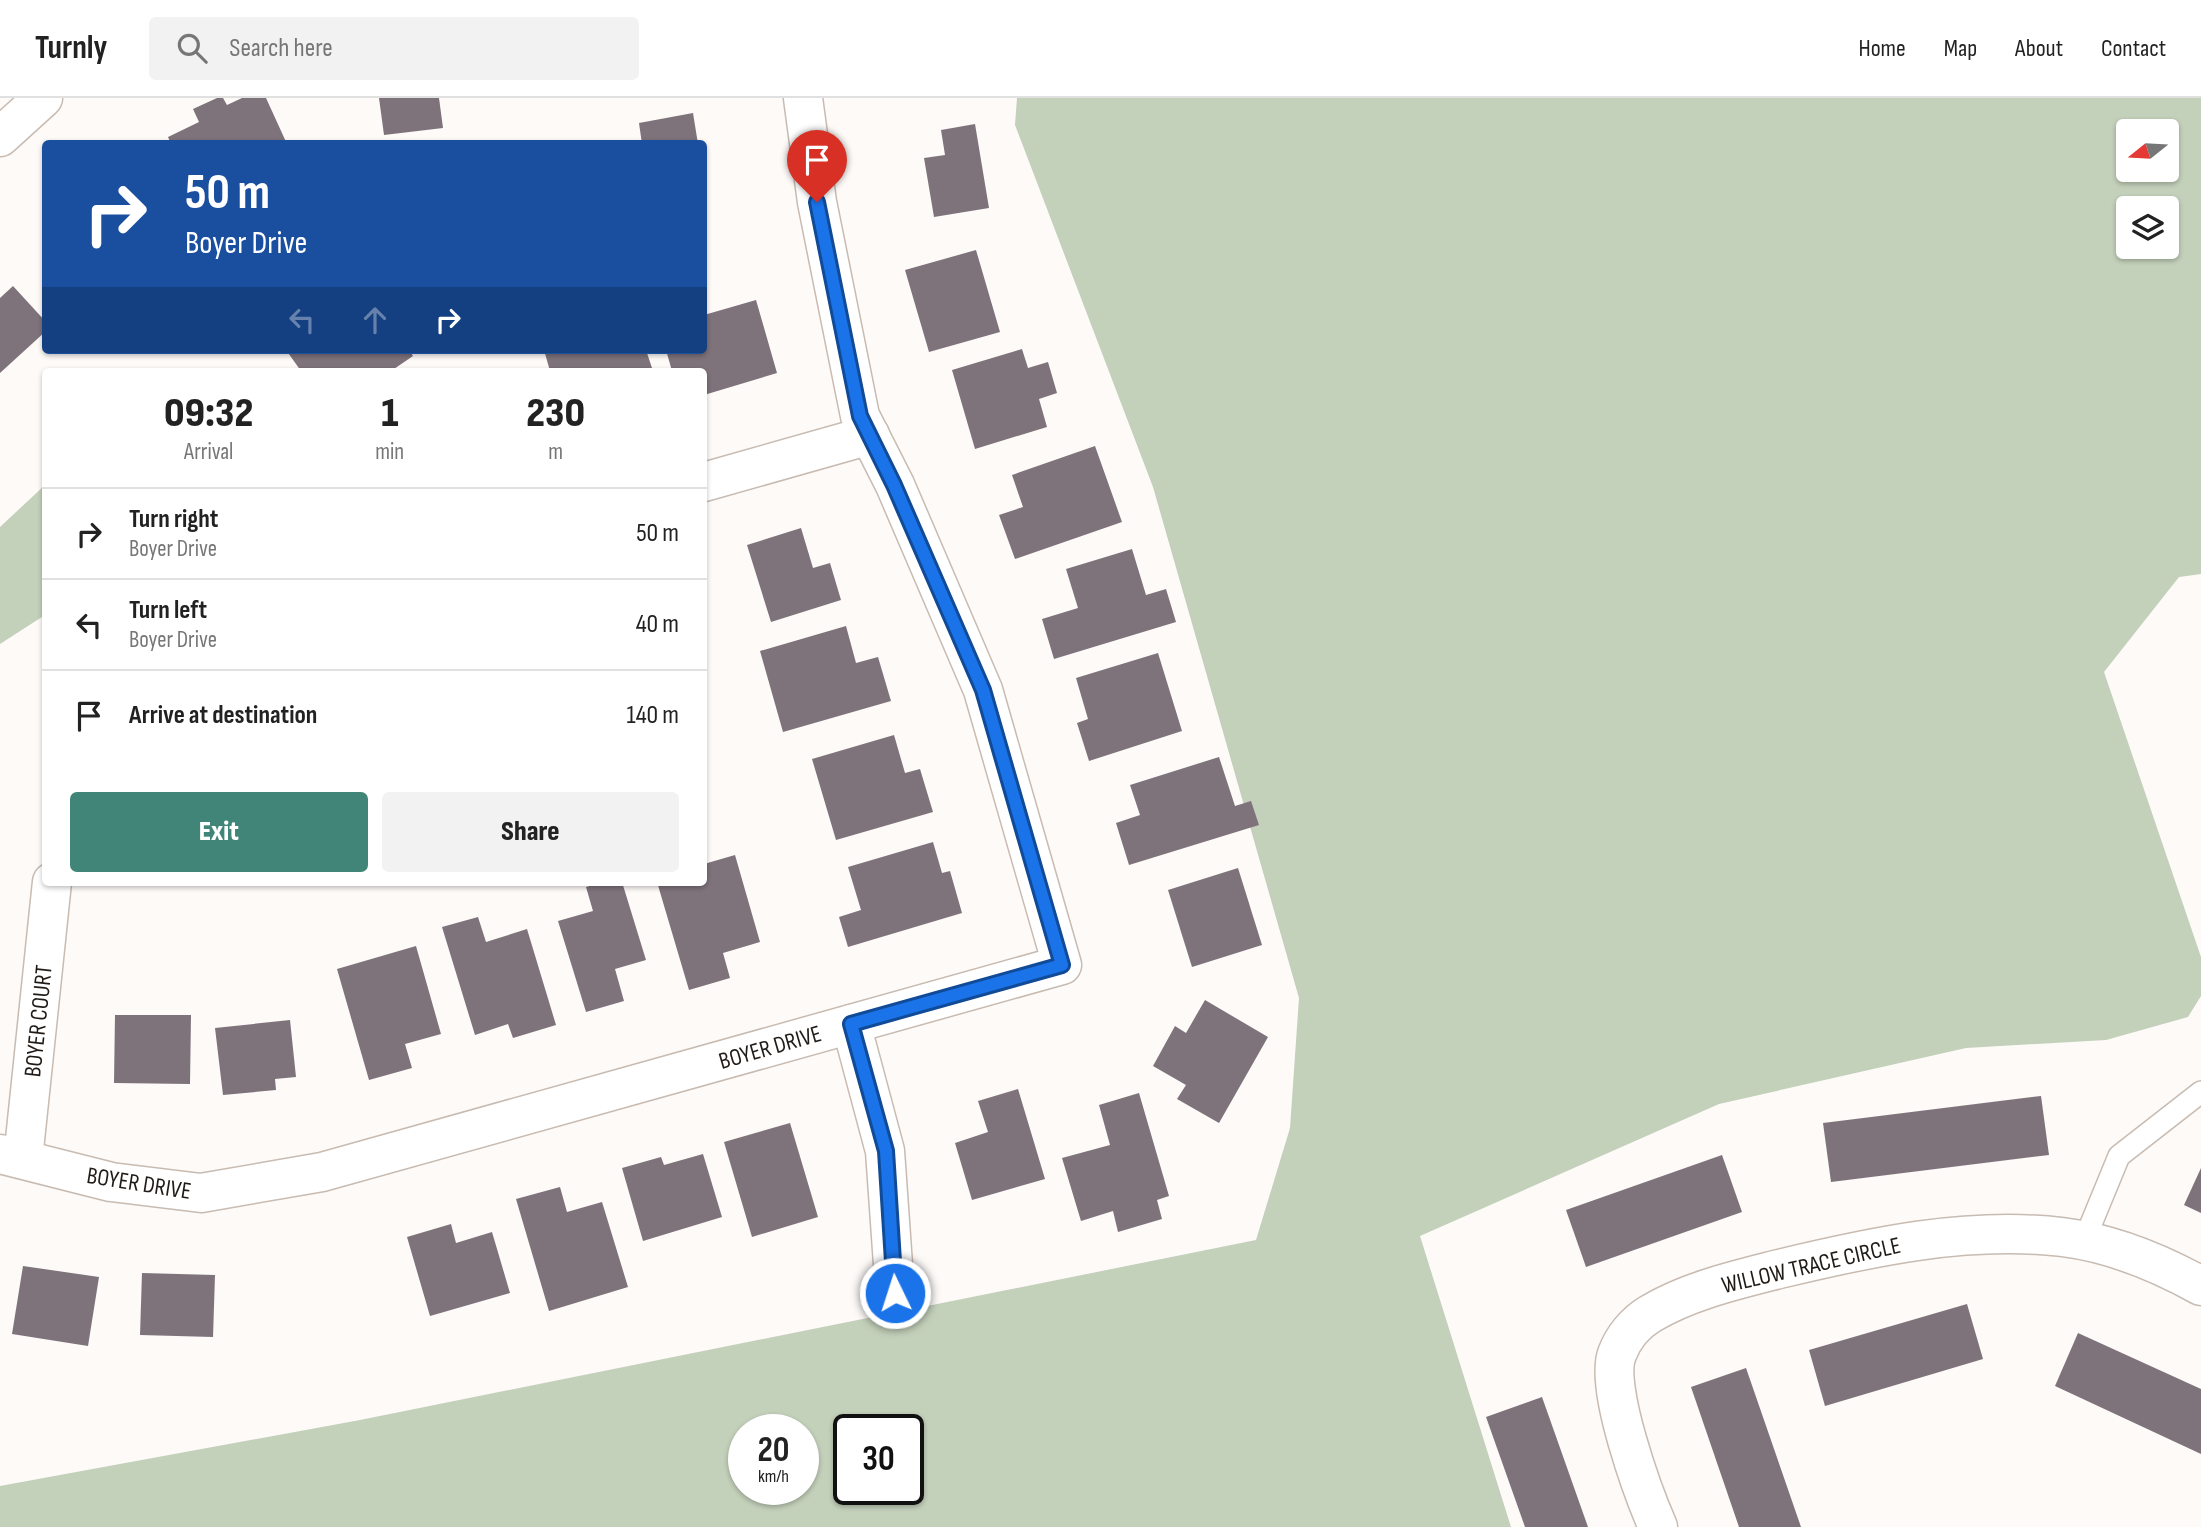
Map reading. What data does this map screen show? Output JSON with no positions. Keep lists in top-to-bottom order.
{
  "streets": {
    "street": ["BOYER COURT", "BOYER DRIVE", "WILLOW TRACE CIRCLE"]
  },
  "crossings": [
    ["BOYER COURT", "BOYER DRIVE"]
  ],
  "north": "left",
  "page": {
    "header": "Turnly",
    "search": "Search here",
    "nav": [
      "Home",
      "Map",
      "About",
      "Contact"
    ],
    "turn": ["50 m", "Boyer Drive"],
    "eta": [
      "09:32",
      "Arrival",
      "1",
      "min",
      "230",
      "m"
    ],
    "list": [
      {
        "name": "Turn right",
        "note": "Boyer Drive",
        "value": "50 m"
      },
      {
        "name": "Turn left",
        "note": "Boyer Drive",
        "value": "40 m"
      },
      {
        "name": "Arrive at destination",
        "value": "140 m"
      }
    ],
    "buttons": ["Exit", "Share"],
    "speed": "20 km/h",
    "limit": "30"
  }
}
